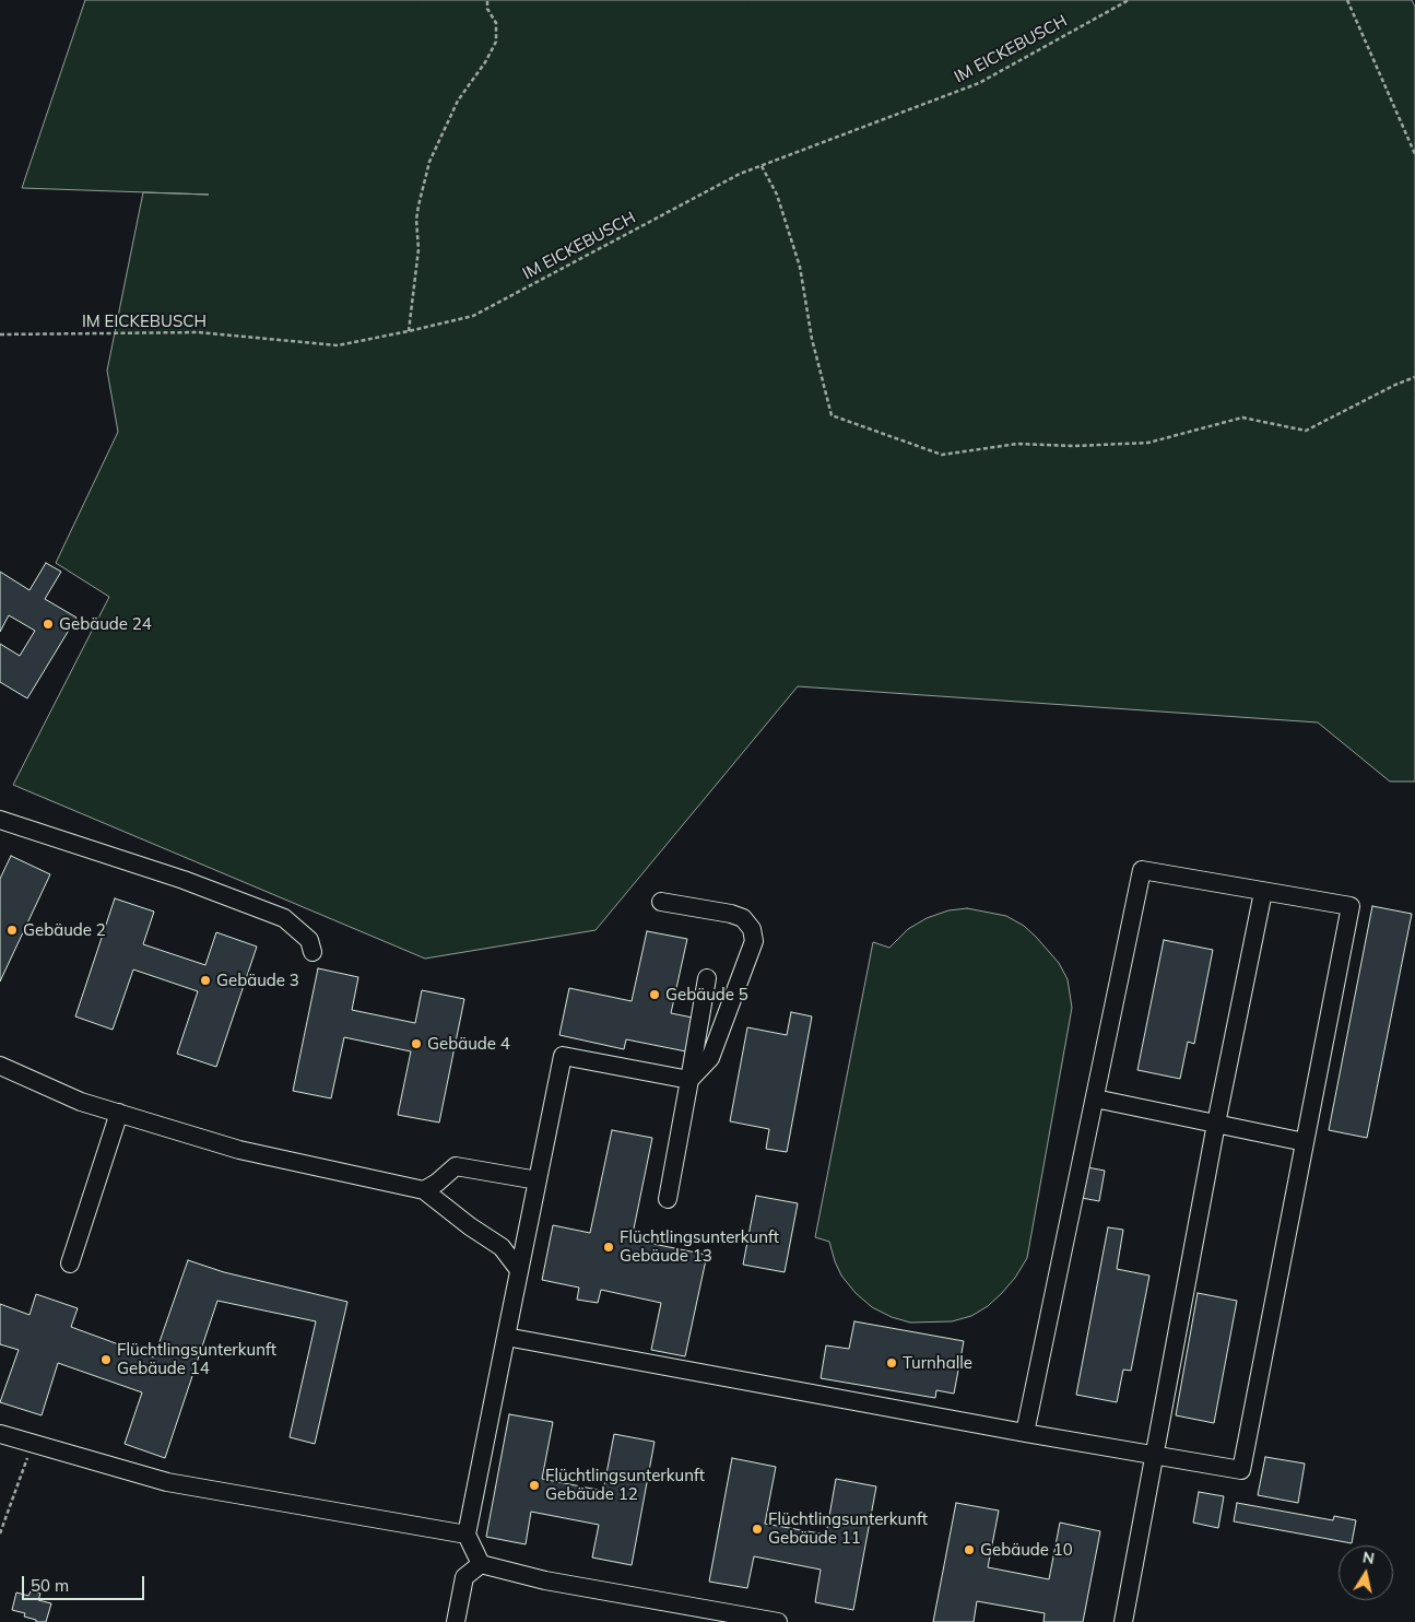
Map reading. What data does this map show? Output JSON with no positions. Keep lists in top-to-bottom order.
{
  "streets": {
    "path": ["IM EICKEBUSCH"]
  },
  "places": [
    "Gebäude 24",
    "Gebäude 2",
    "Gebäude 3",
    "Gebäude 5",
    "Gebäude 4",
    "Flüchtlingsunterkunft Gebäude 13",
    "Flüchtlingsunterkunft Gebäude 14",
    "Turnhalle",
    "Flüchtlingsunterkunft Gebäude 12",
    "Flüchtlingsunterkunft Gebäude 11",
    "Gebäude 10"
  ],
  "scale_bar": "50 m",
  "north": "top"
}
